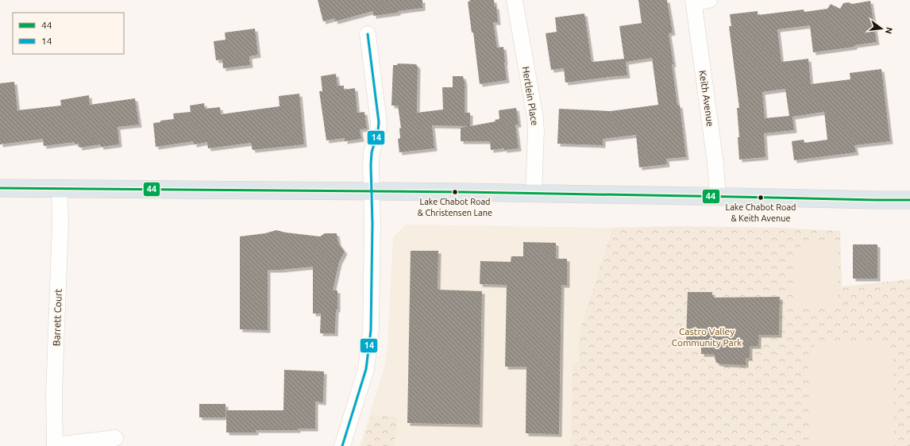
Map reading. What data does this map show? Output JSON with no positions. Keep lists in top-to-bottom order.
{
  "streets": {
    "street": ["Hertlein Place", "Keith Avenue", "Barrett Court"]
  },
  "parks": ["Castro Valley Community Park"],
  "places": ["Lake Chabot Road & Christensen Lane", "Lake Chabot Road & Keith Avenue"],
  "lines": ["transit line 14", "transit line 44"],
  "legend": ["44", "14"],
  "north": "right"
}
